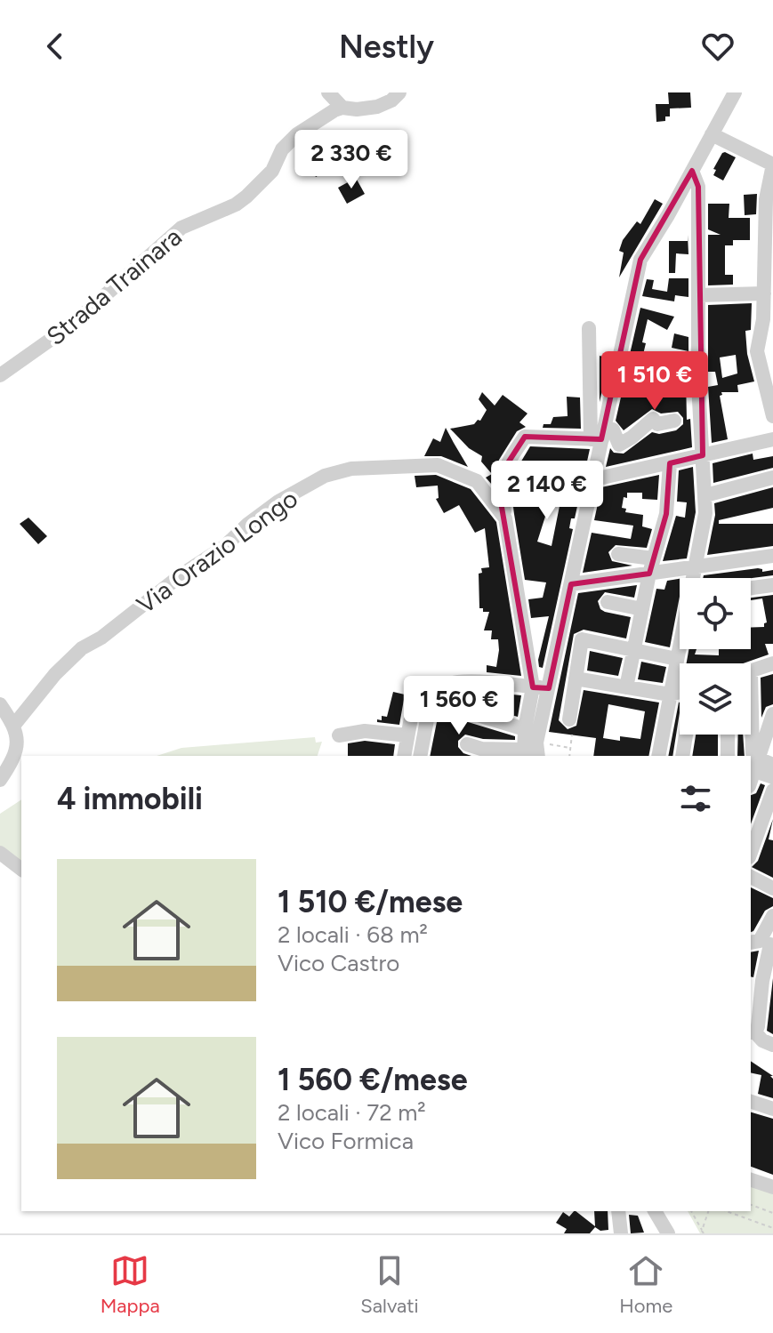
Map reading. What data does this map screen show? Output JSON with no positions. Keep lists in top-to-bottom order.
{
  "streets": {
    "street": ["Strada Trainara", "Via Orazio Longo"]
  },
  "page": {
    "header": "Nestly",
    "price": [
      "2 330 €",
      "1 510 €",
      "2 140 €",
      "1 560 €"
    ],
    "heading": "4 immobili",
    "list": [
      {
        "name": "1 510 €/mese",
        "note": "2 locali · 68 m² · Vico Castro"
      },
      {
        "name": "1 560 €/mese",
        "note": "2 locali · 72 m² · Vico Formica"
      }
    ],
    "tabs": ["Mappa", "Salvati", "Home"]
  }
}
